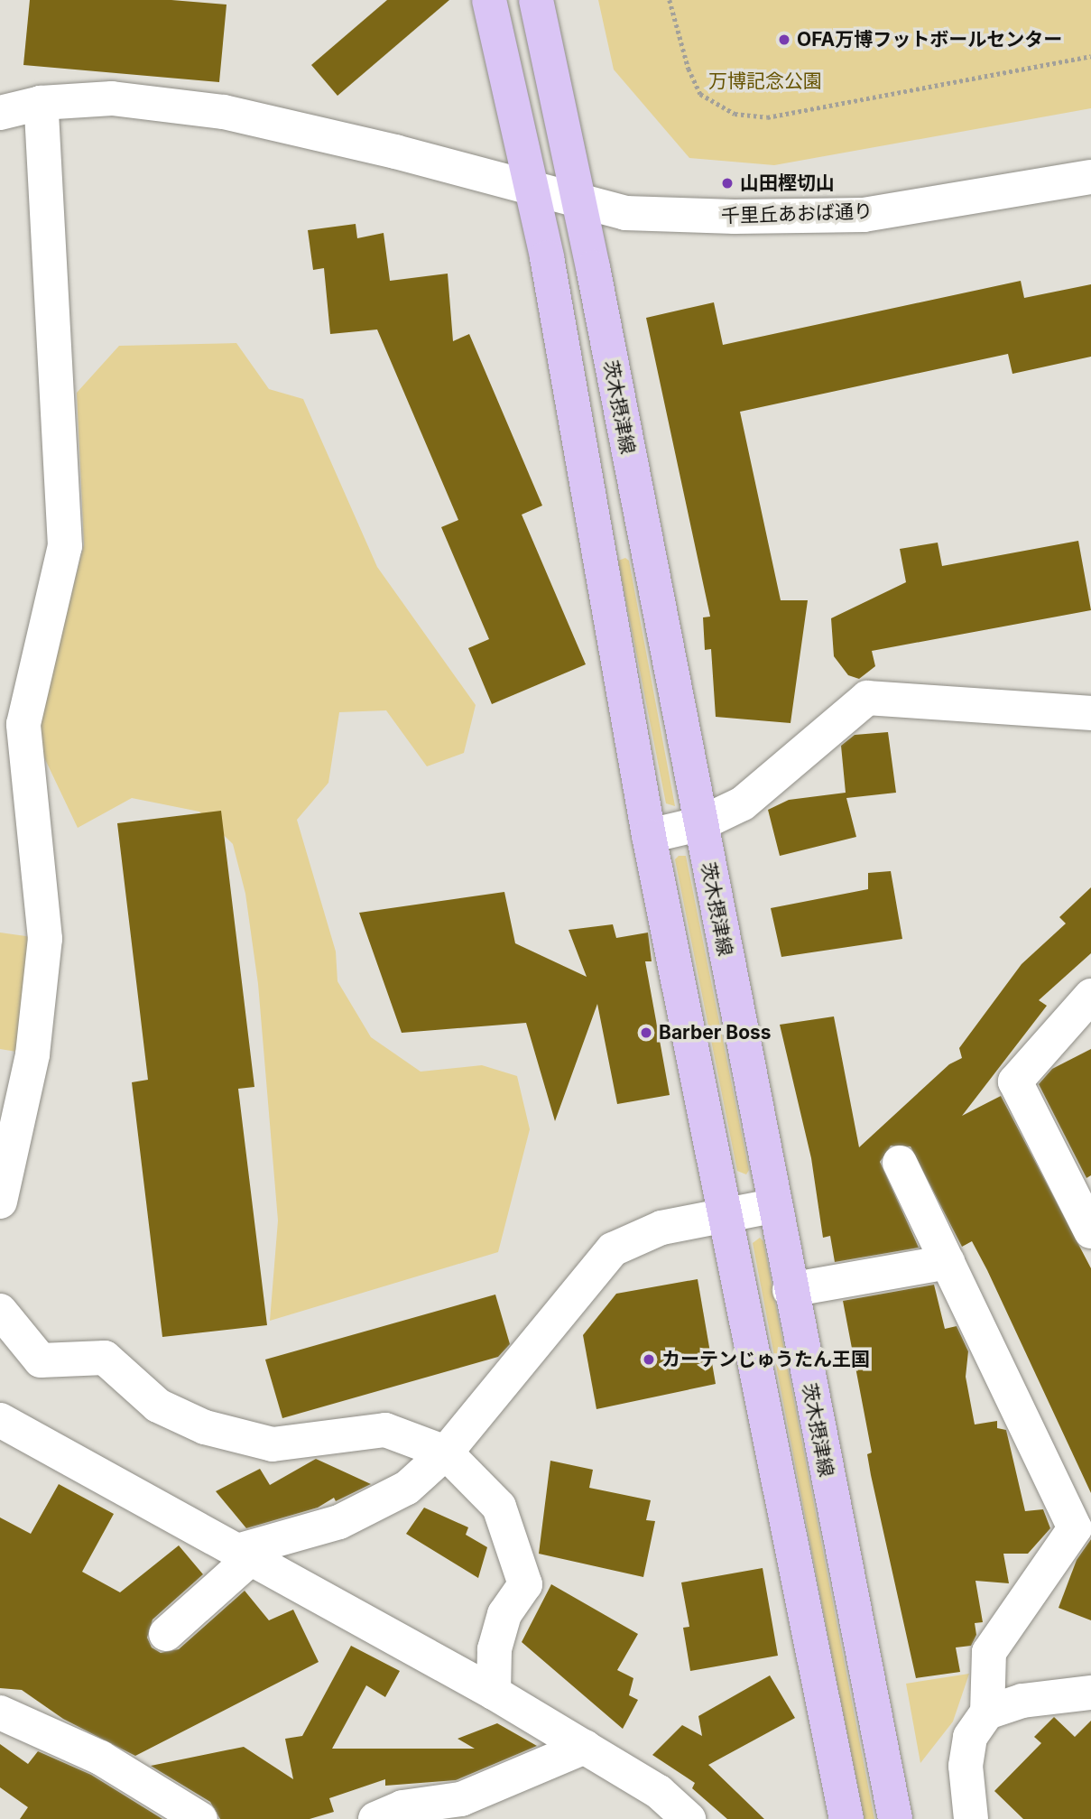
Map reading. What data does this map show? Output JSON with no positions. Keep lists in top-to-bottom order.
{
  "streets": {
    "main road": ["茨木摂津線"],
    "street": ["千里丘あおば通り"]
  },
  "crossings": [
    ["千里丘あおば通り", "茨木摂津線"]
  ],
  "parks": ["万博記念公園"],
  "places": [
    "OFA万博フットボールセンター",
    "山田樫切山",
    "Barber Boss",
    "カーテンじゅうたん王国"
  ]
}
